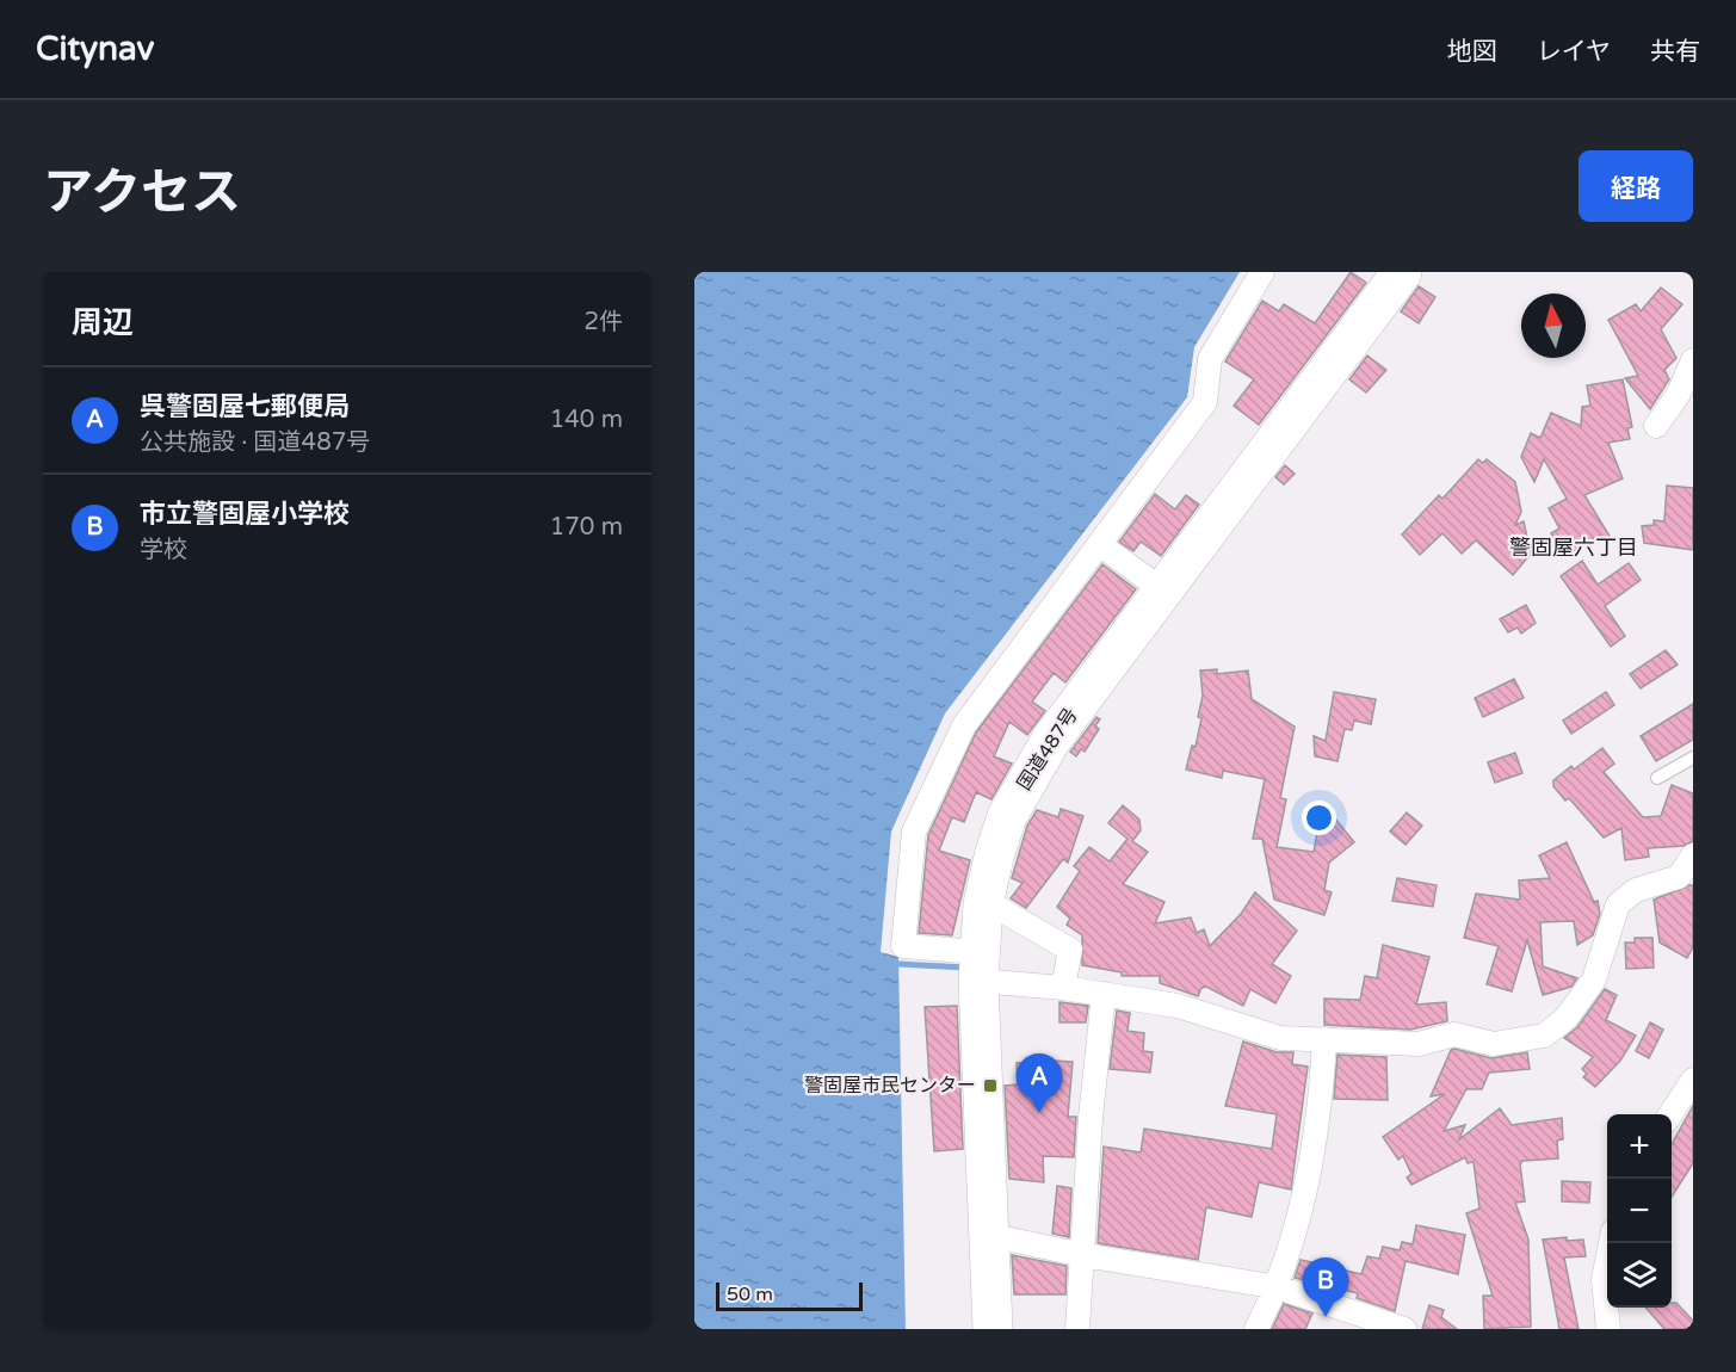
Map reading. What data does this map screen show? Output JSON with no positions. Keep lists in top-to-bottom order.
{
  "streets": {
    "highway": ["国道487号"]
  },
  "districts": ["警固屋六丁目"],
  "places": {
    "transit": ["警固屋市民センター"]
  },
  "scale_bar": "50 m",
  "north": "top",
  "page": {
    "header": "Citynav",
    "nav": ["地図", "レイヤ", "共有"],
    "title": "アクセス",
    "buttons": "経路",
    "heading": ["周辺", "2件"],
    "list": [
      {
        "mark": "A",
        "name": "呉警固屋七郵便局",
        "note": "公共施設 · 国道487号",
        "value": "140 m"
      },
      {
        "mark": "B",
        "name": "市立警固屋小学校",
        "note": "学校",
        "value": "170 m"
      }
    ],
    "pins": ["A", "B"],
    "map_buttons": ["+", "−"],
    "scale": "50 m"
  }
}
